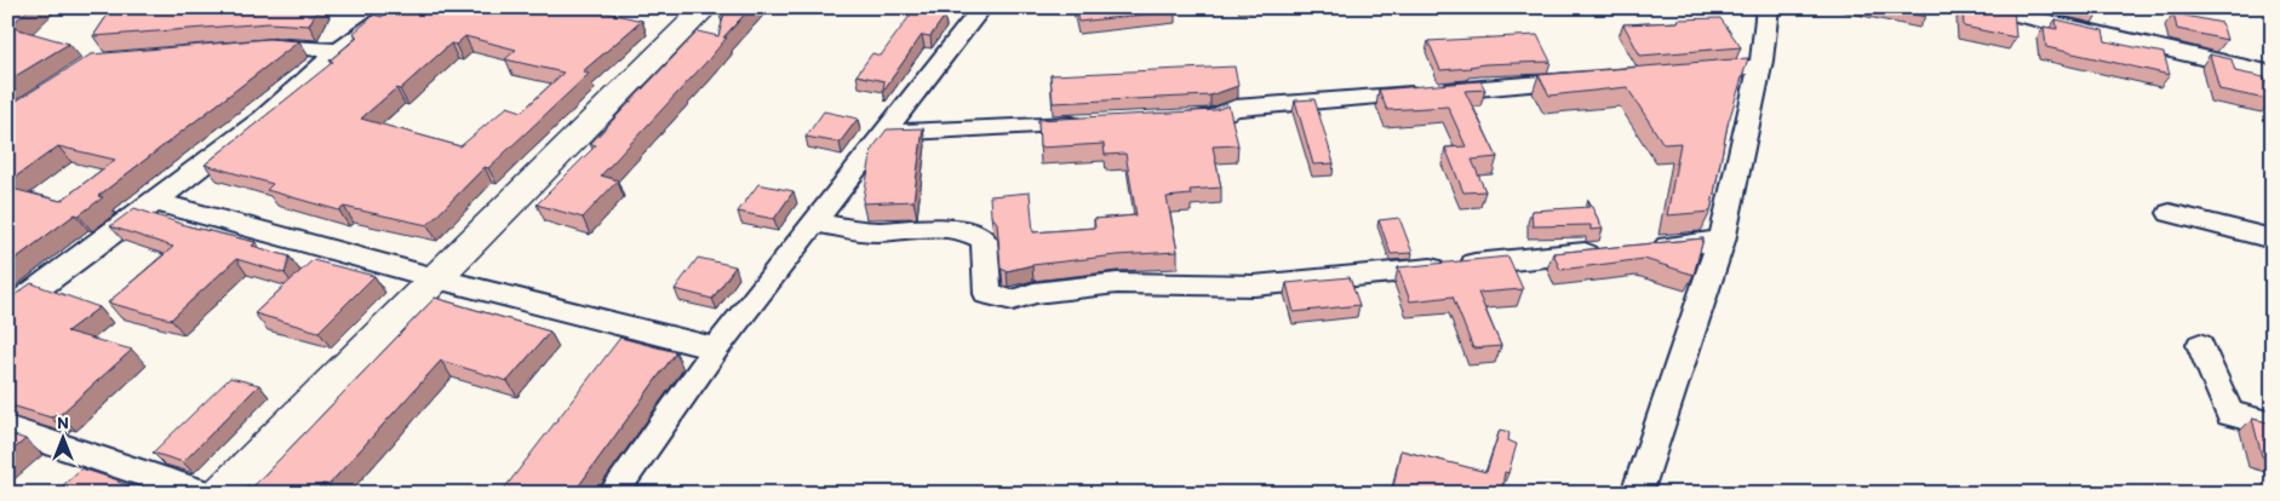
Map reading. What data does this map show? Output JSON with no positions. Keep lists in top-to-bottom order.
{
  "north": "top"
}
